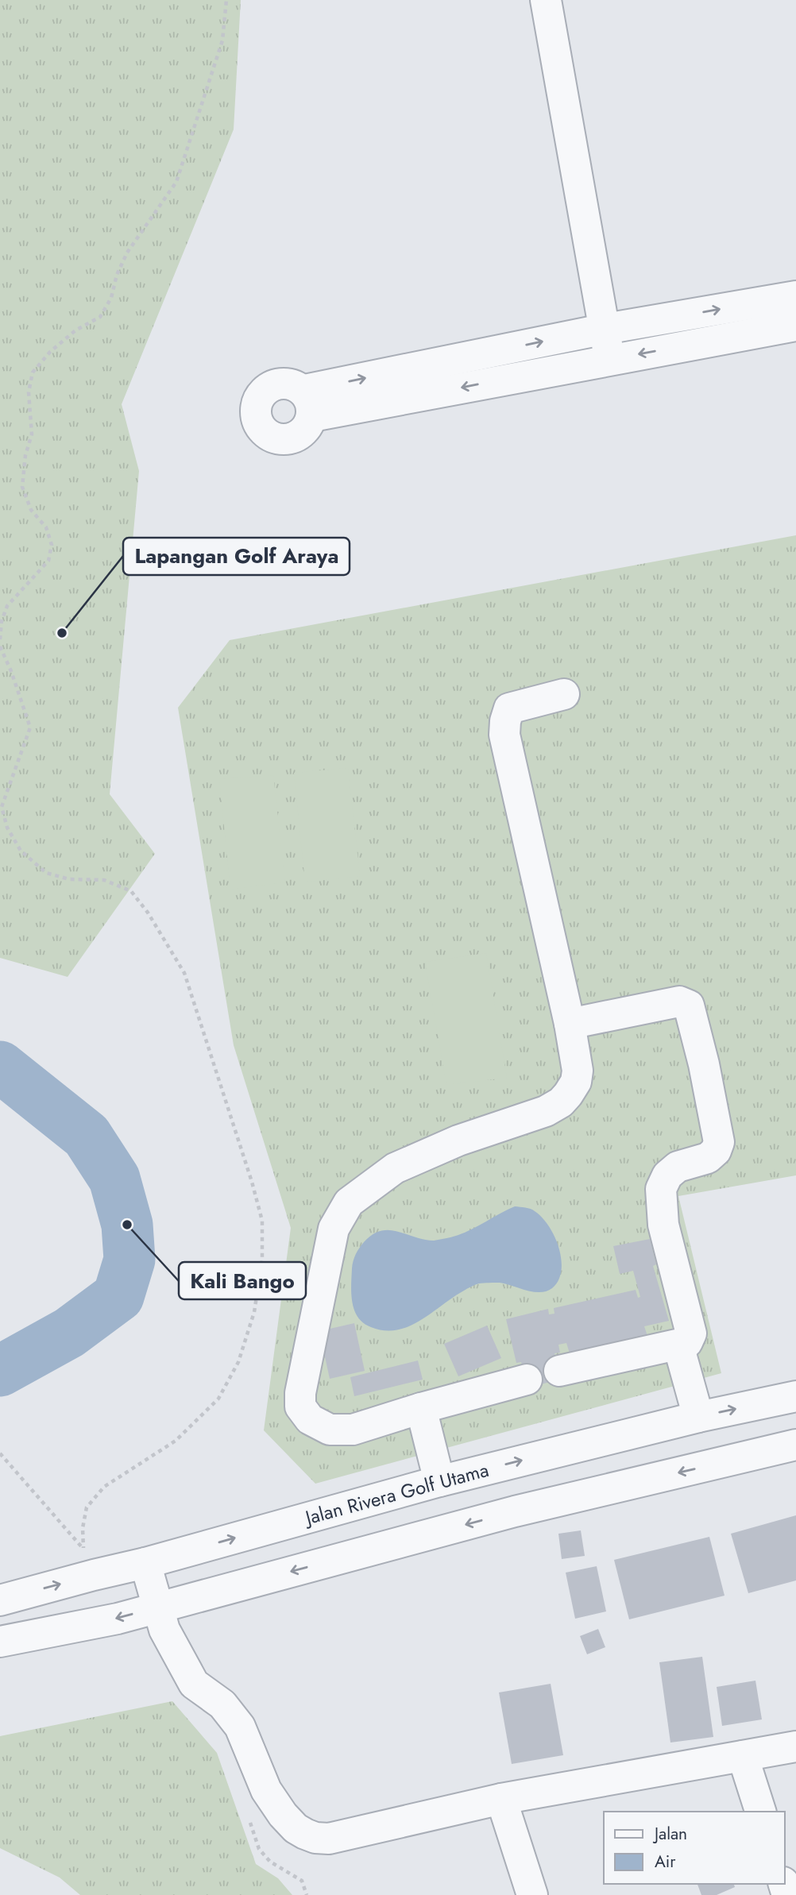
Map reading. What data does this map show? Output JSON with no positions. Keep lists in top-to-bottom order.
{
  "streets": {
    "street": ["Jalan Rivera Golf Utama"]
  },
  "places": ["Lapangan Golf Araya", "Kali Bango"],
  "legend": ["Jalan", "Air"]
}
